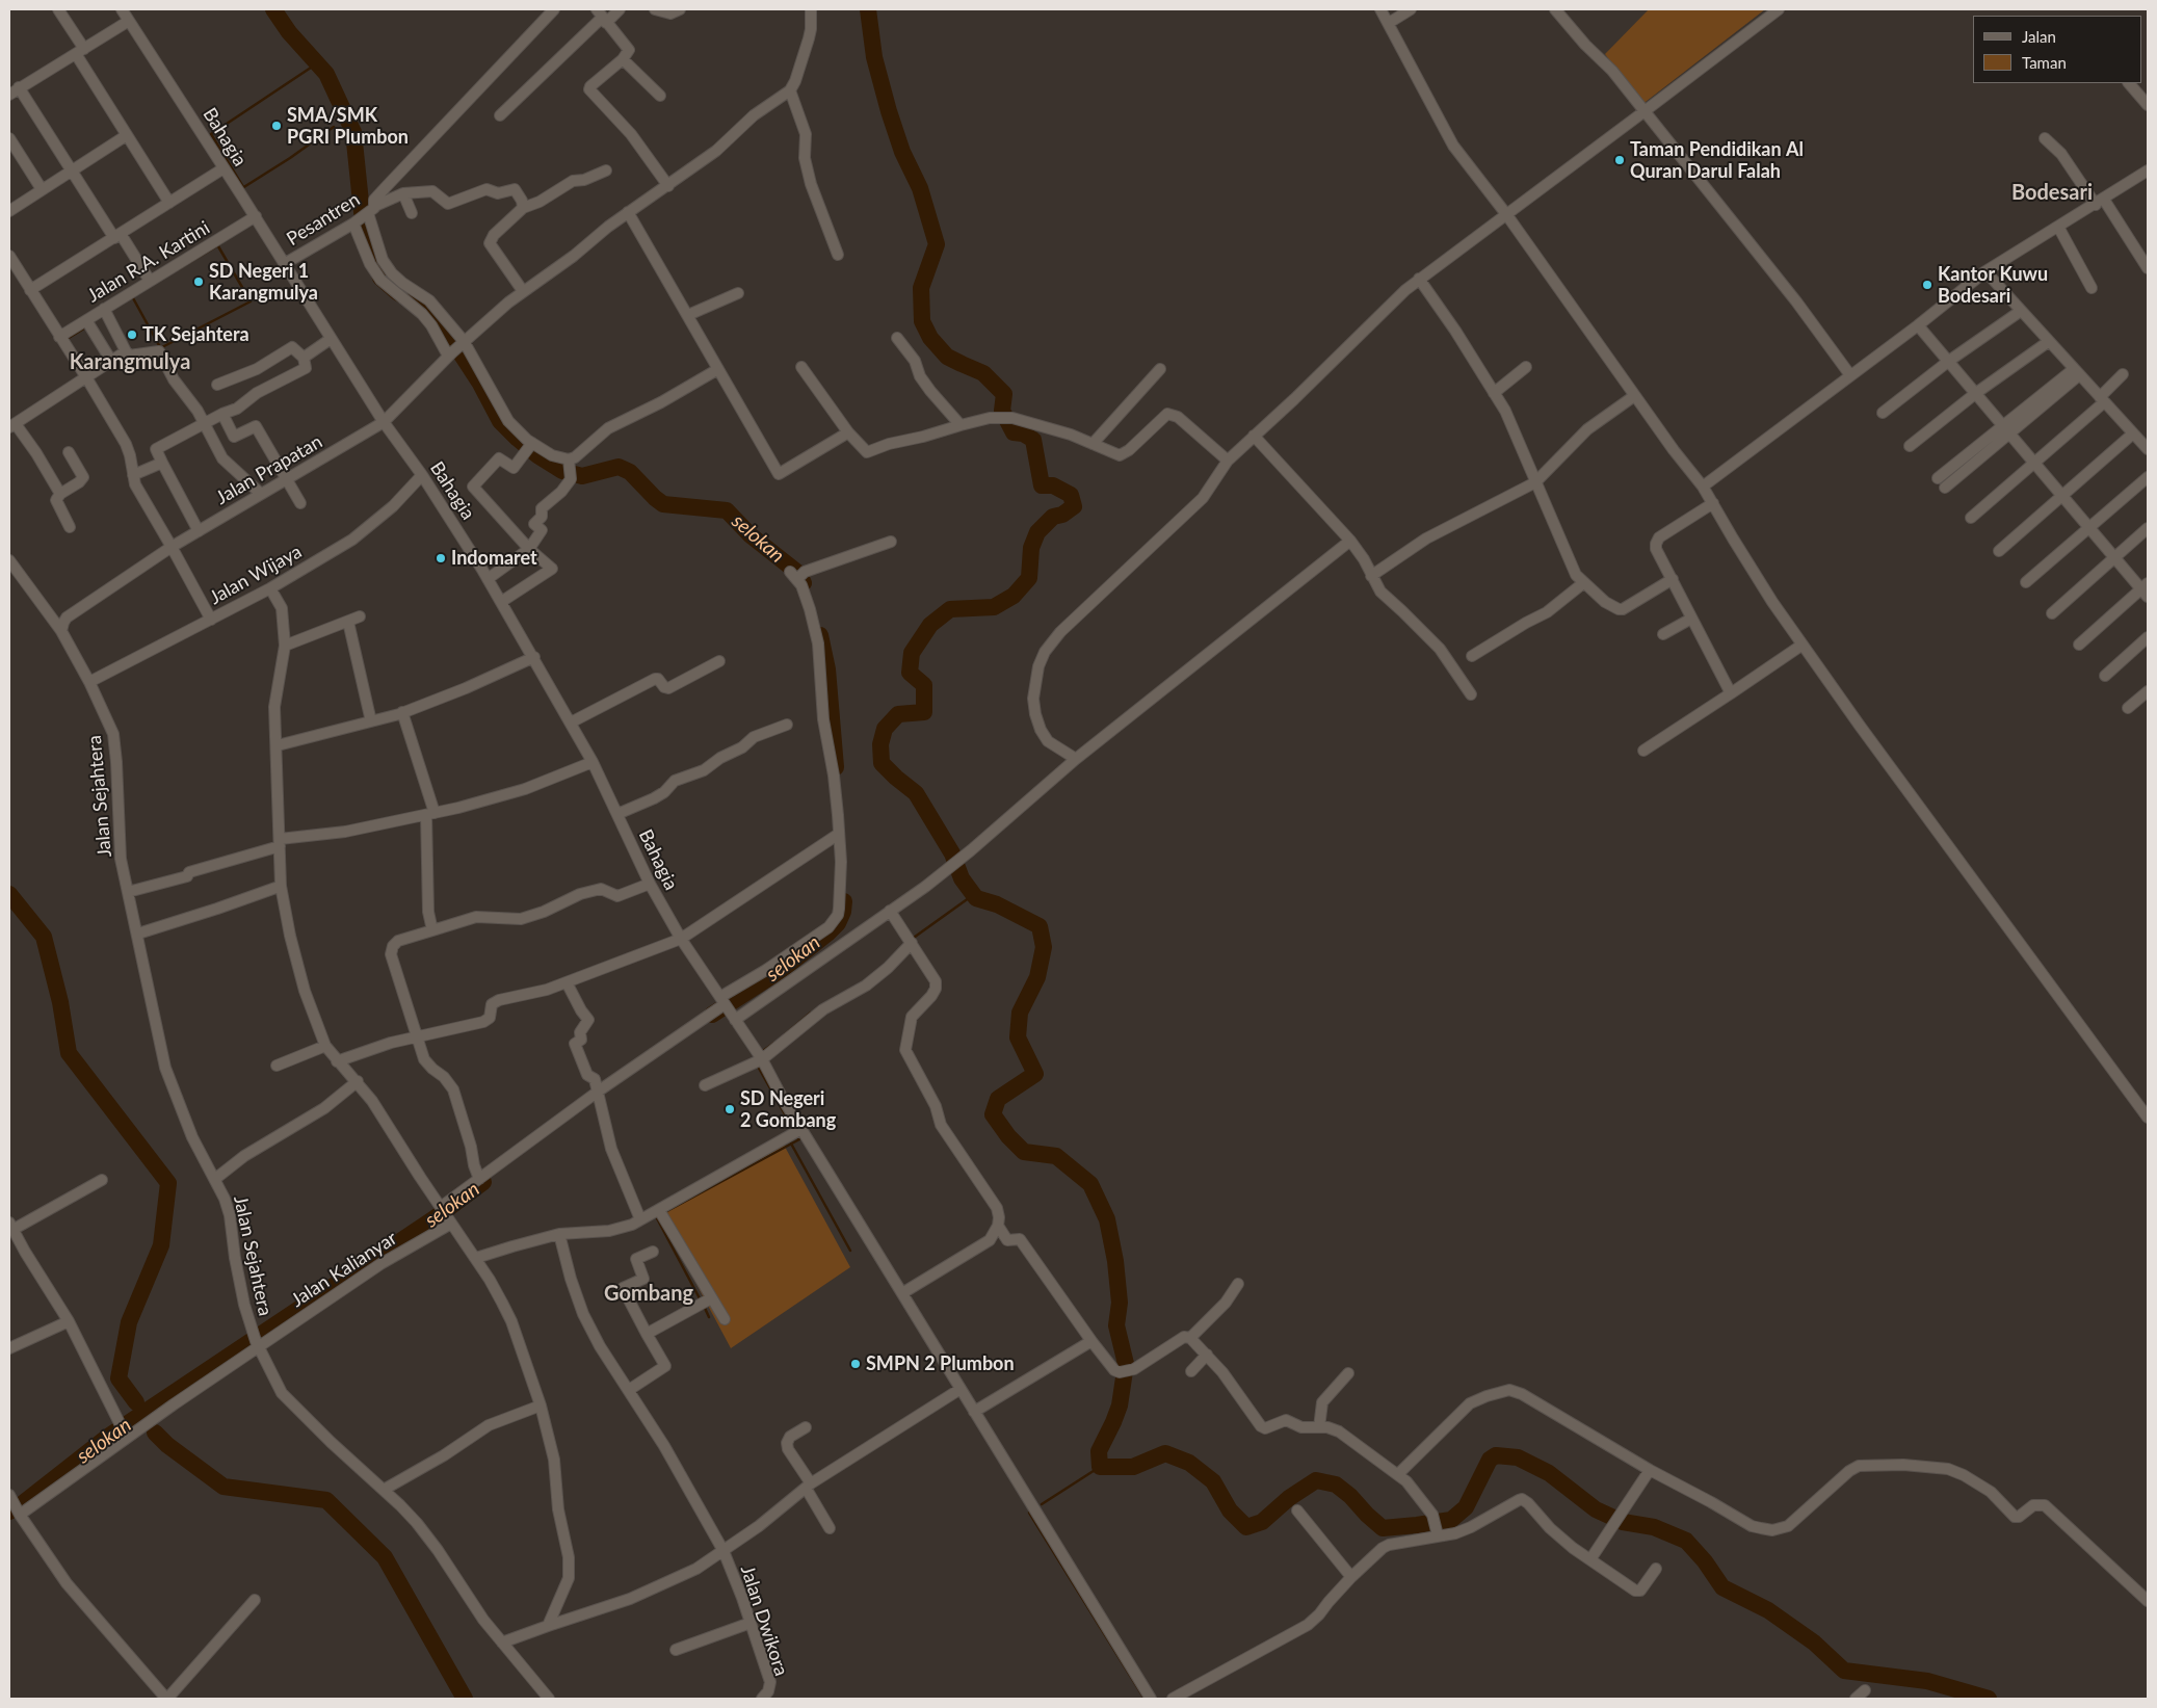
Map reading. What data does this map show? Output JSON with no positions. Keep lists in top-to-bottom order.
{
  "streets": {
    "street": [
      "Bahagia",
      "Pesantren",
      "Jalan R.A. Kartini",
      "Jalan Prapatan",
      "Jalan Wijaya",
      "Jalan Sejahtera",
      "Jalan Kalianyar",
      "Jalan Dwikora"
    ]
  },
  "crossings": [
    ["Bahagia", "Pesantren"],
    ["Bahagia", "Jalan R.A. Kartini"],
    ["Bahagia", "Jalan Prapatan"],
    ["Bahagia", "Jalan Wijaya"],
    ["Jalan Wijaya", "Jalan Sejahtera"],
    ["Jalan Sejahtera", "Jalan Kalianyar"]
  ],
  "districts": ["Bodesari", "Karangmulya", "Gombang"],
  "water": ["selokan"],
  "places": [
    "SMA/SMK PGRI Plumbon",
    "Taman Pendidikan Al Quran Darul Falah",
    "SD Negeri 1 Karangmulya",
    "Kantor Kuwu Bodesari",
    "TK Sejahtera",
    "Indomaret",
    "SD Negeri 2 Gombang",
    "SMPN 2 Plumbon"
  ],
  "legend": ["Jalan", "Taman"]
}
